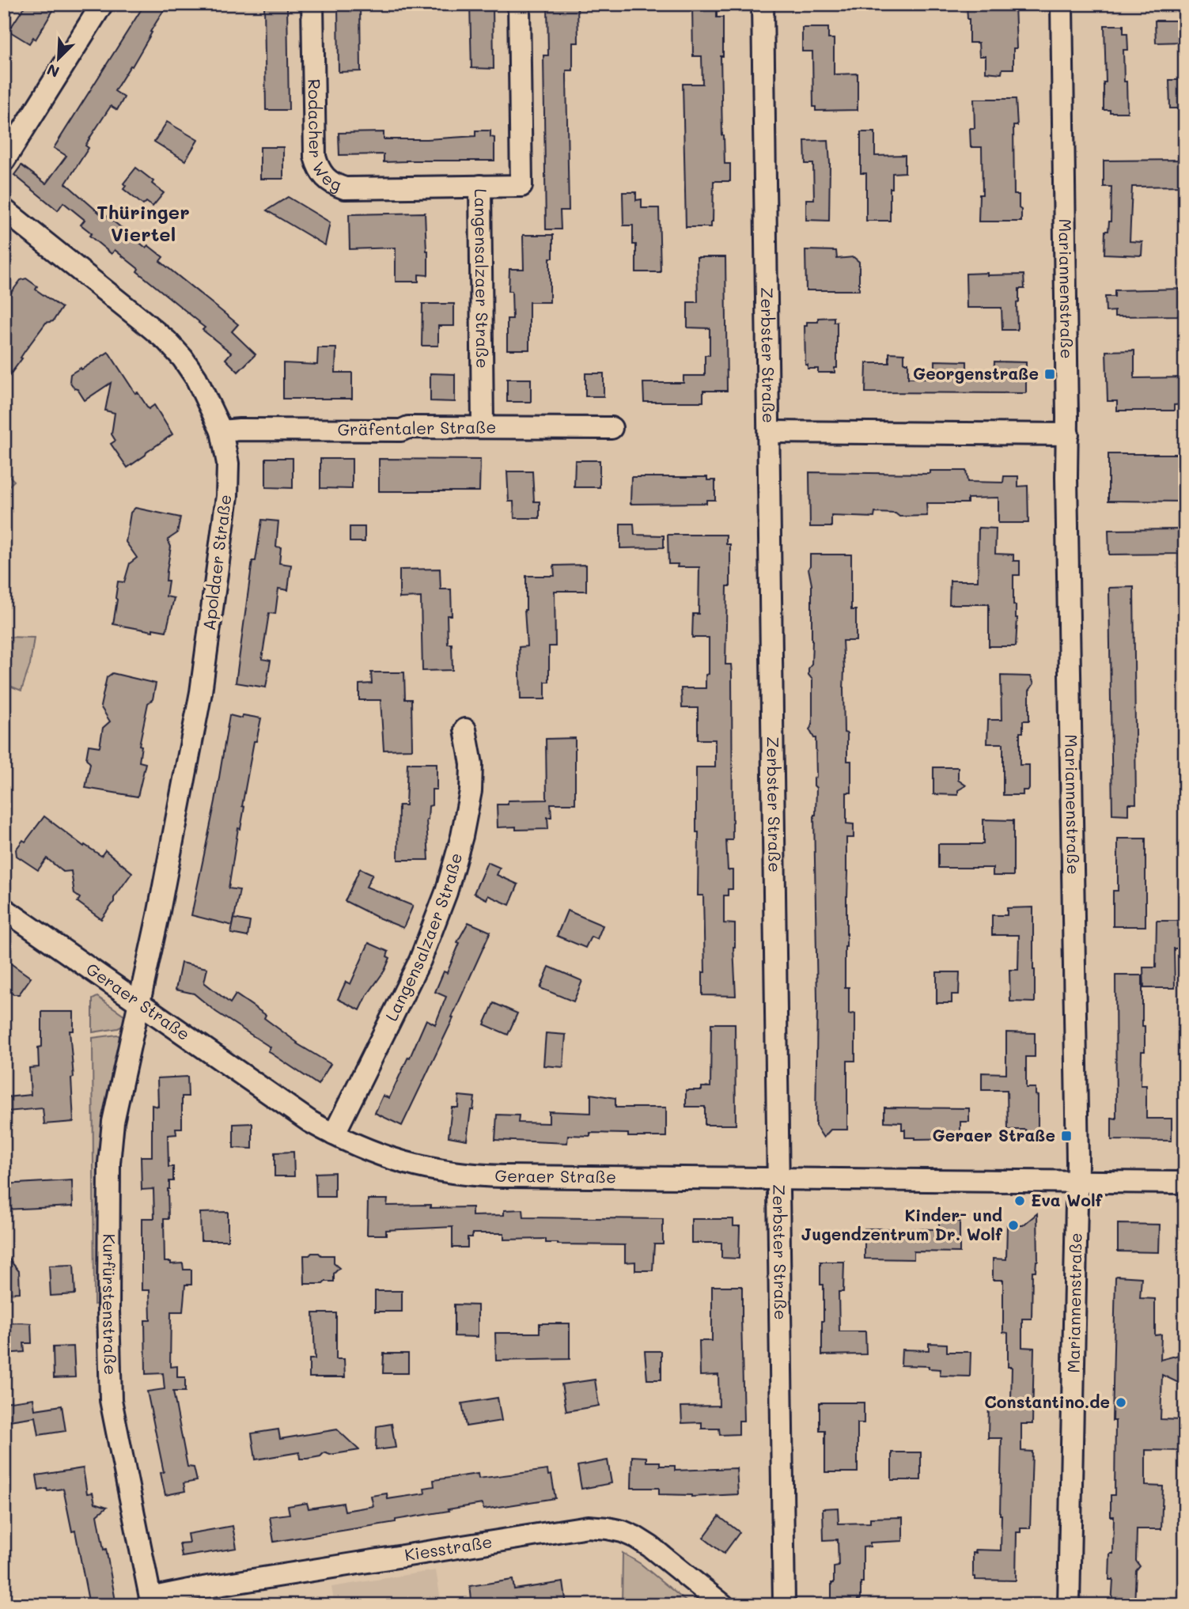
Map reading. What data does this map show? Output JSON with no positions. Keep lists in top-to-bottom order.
{
  "streets": {
    "street": [
      "Rodacher Weg",
      "Langensalzaer Straße",
      "Mariannenstraße",
      "Zerbster Straße",
      "Gräfentaler Straße",
      "Apoldaer Straße",
      "Geraer Straße",
      "Kurfürstenstraße",
      "Kiesstraße"
    ]
  },
  "crossings": [
    ["Rodacher Weg", "Langensalzaer Straße"],
    ["Langensalzaer Straße", "Gräfentaler Straße"],
    ["Langensalzaer Straße", "Geraer Straße"],
    ["Mariannenstraße", "Geraer Straße"],
    ["Zerbster Straße", "Geraer Straße"],
    ["Gräfentaler Straße", "Apoldaer Straße"],
    ["Apoldaer Straße", "Geraer Straße"],
    ["Apoldaer Straße", "Kurfürstenstraße"],
    ["Geraer Straße", "Kurfürstenstraße"],
    ["Kurfürstenstraße", "Kiesstraße"]
  ],
  "districts": ["Thüringer Viertel"],
  "places": {
    "transit": ["Georgenstraße", "Geraer Straße"],
    "other": ["Eva Wolf", "Kinder- und Jugendzentrum Dr. Wolf", "Constantino.de"]
  },
  "north": "bottom left"
}
